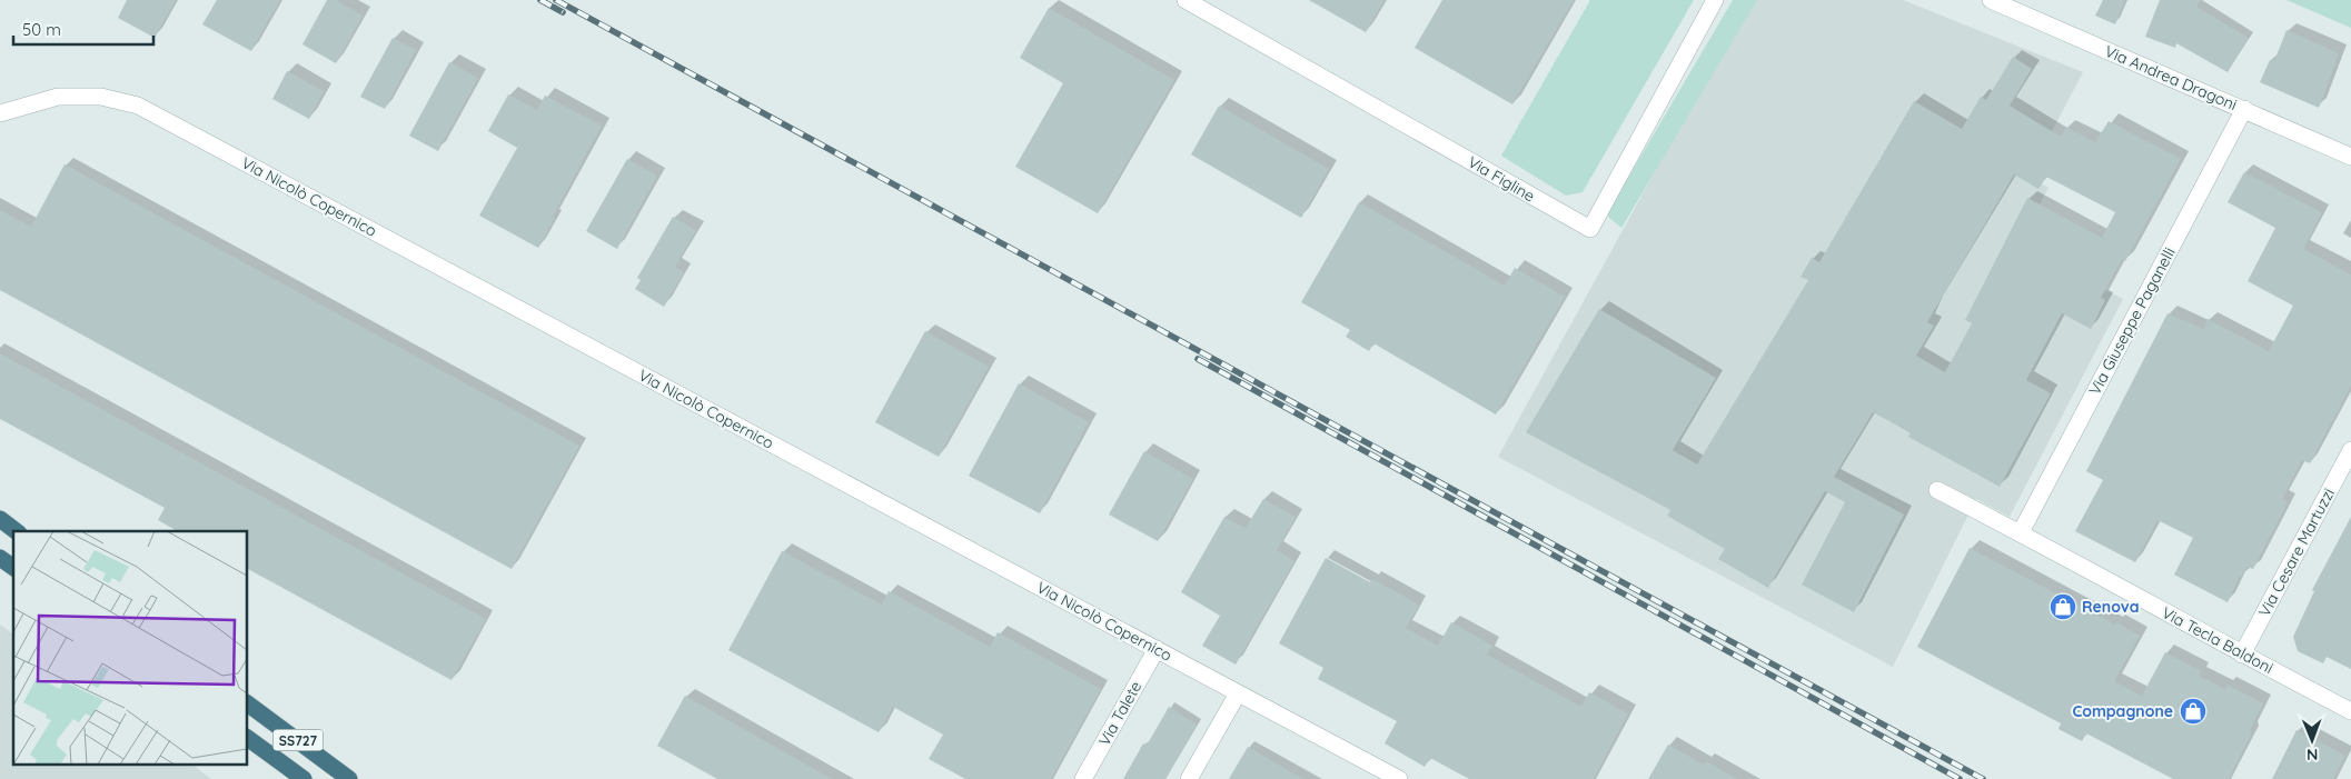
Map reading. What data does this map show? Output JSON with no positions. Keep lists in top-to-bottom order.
{
  "streets": {
    "highway": ["SS727"],
    "street": [
      "Via Andrea Dragoni",
      "Via Figline",
      "Via Nicolò Copernico",
      "Via Giuseppe Paganelli",
      "Via Cesare Martuzzi",
      "Via Tecla Baldoni",
      "Via Talete"
    ]
  },
  "crossings": [
    ["Via Andrea Dragoni", "Via Giuseppe Paganelli"],
    ["Via Nicolò Copernico", "Via Talete"],
    ["Via Giuseppe Paganelli", "Via Tecla Baldoni"],
    ["Via Cesare Martuzzi", "Via Tecla Baldoni"]
  ],
  "places": {
    "shop": ["Renova", "Compagnone"]
  },
  "scale_bar": "50 m",
  "north": "bottom"
}
